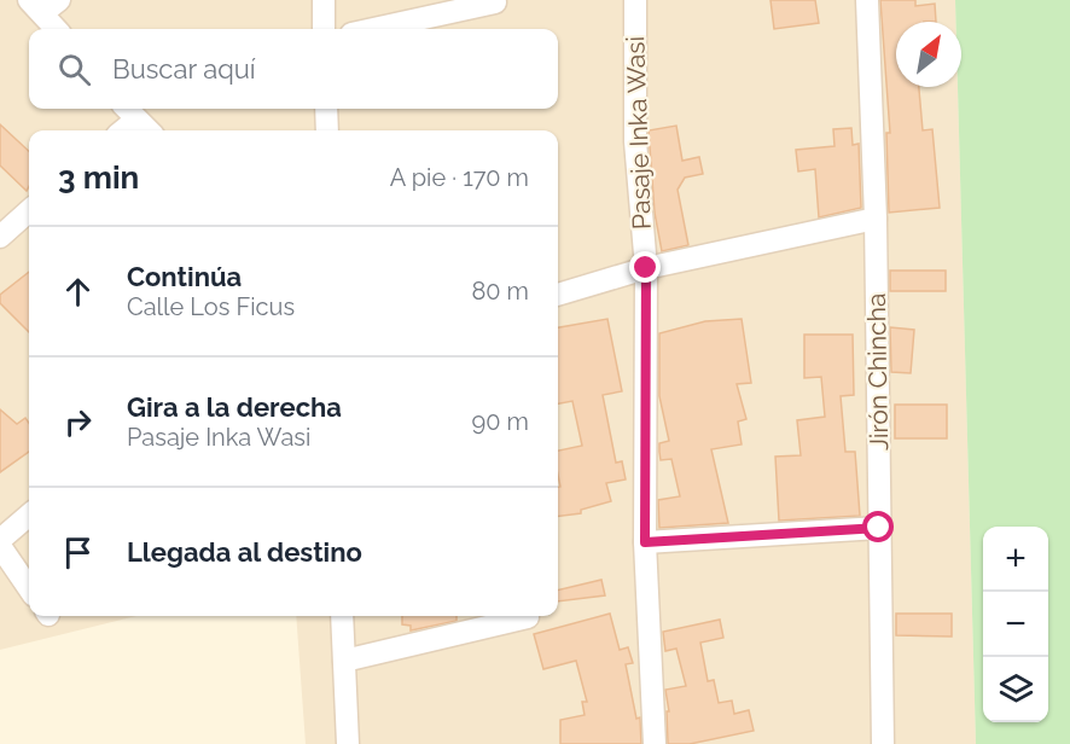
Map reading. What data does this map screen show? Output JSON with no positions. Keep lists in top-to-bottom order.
{
  "streets": {
    "street": ["Pasaje Inka Wasi", "Jirón Chincha"]
  },
  "north": "top right",
  "page": {
    "search": "Buscar aquí",
    "heading": ["3 min", "A pie · 170 m"],
    "list": [
      ["Continúa", "Calle Los Ficus", "80 m"],
      ["Gira a la derecha", "Pasaje Inka Wasi", "90 m"],
      "Llegada al destino"
    ],
    "map_buttons": ["+", "−"]
  }
}
